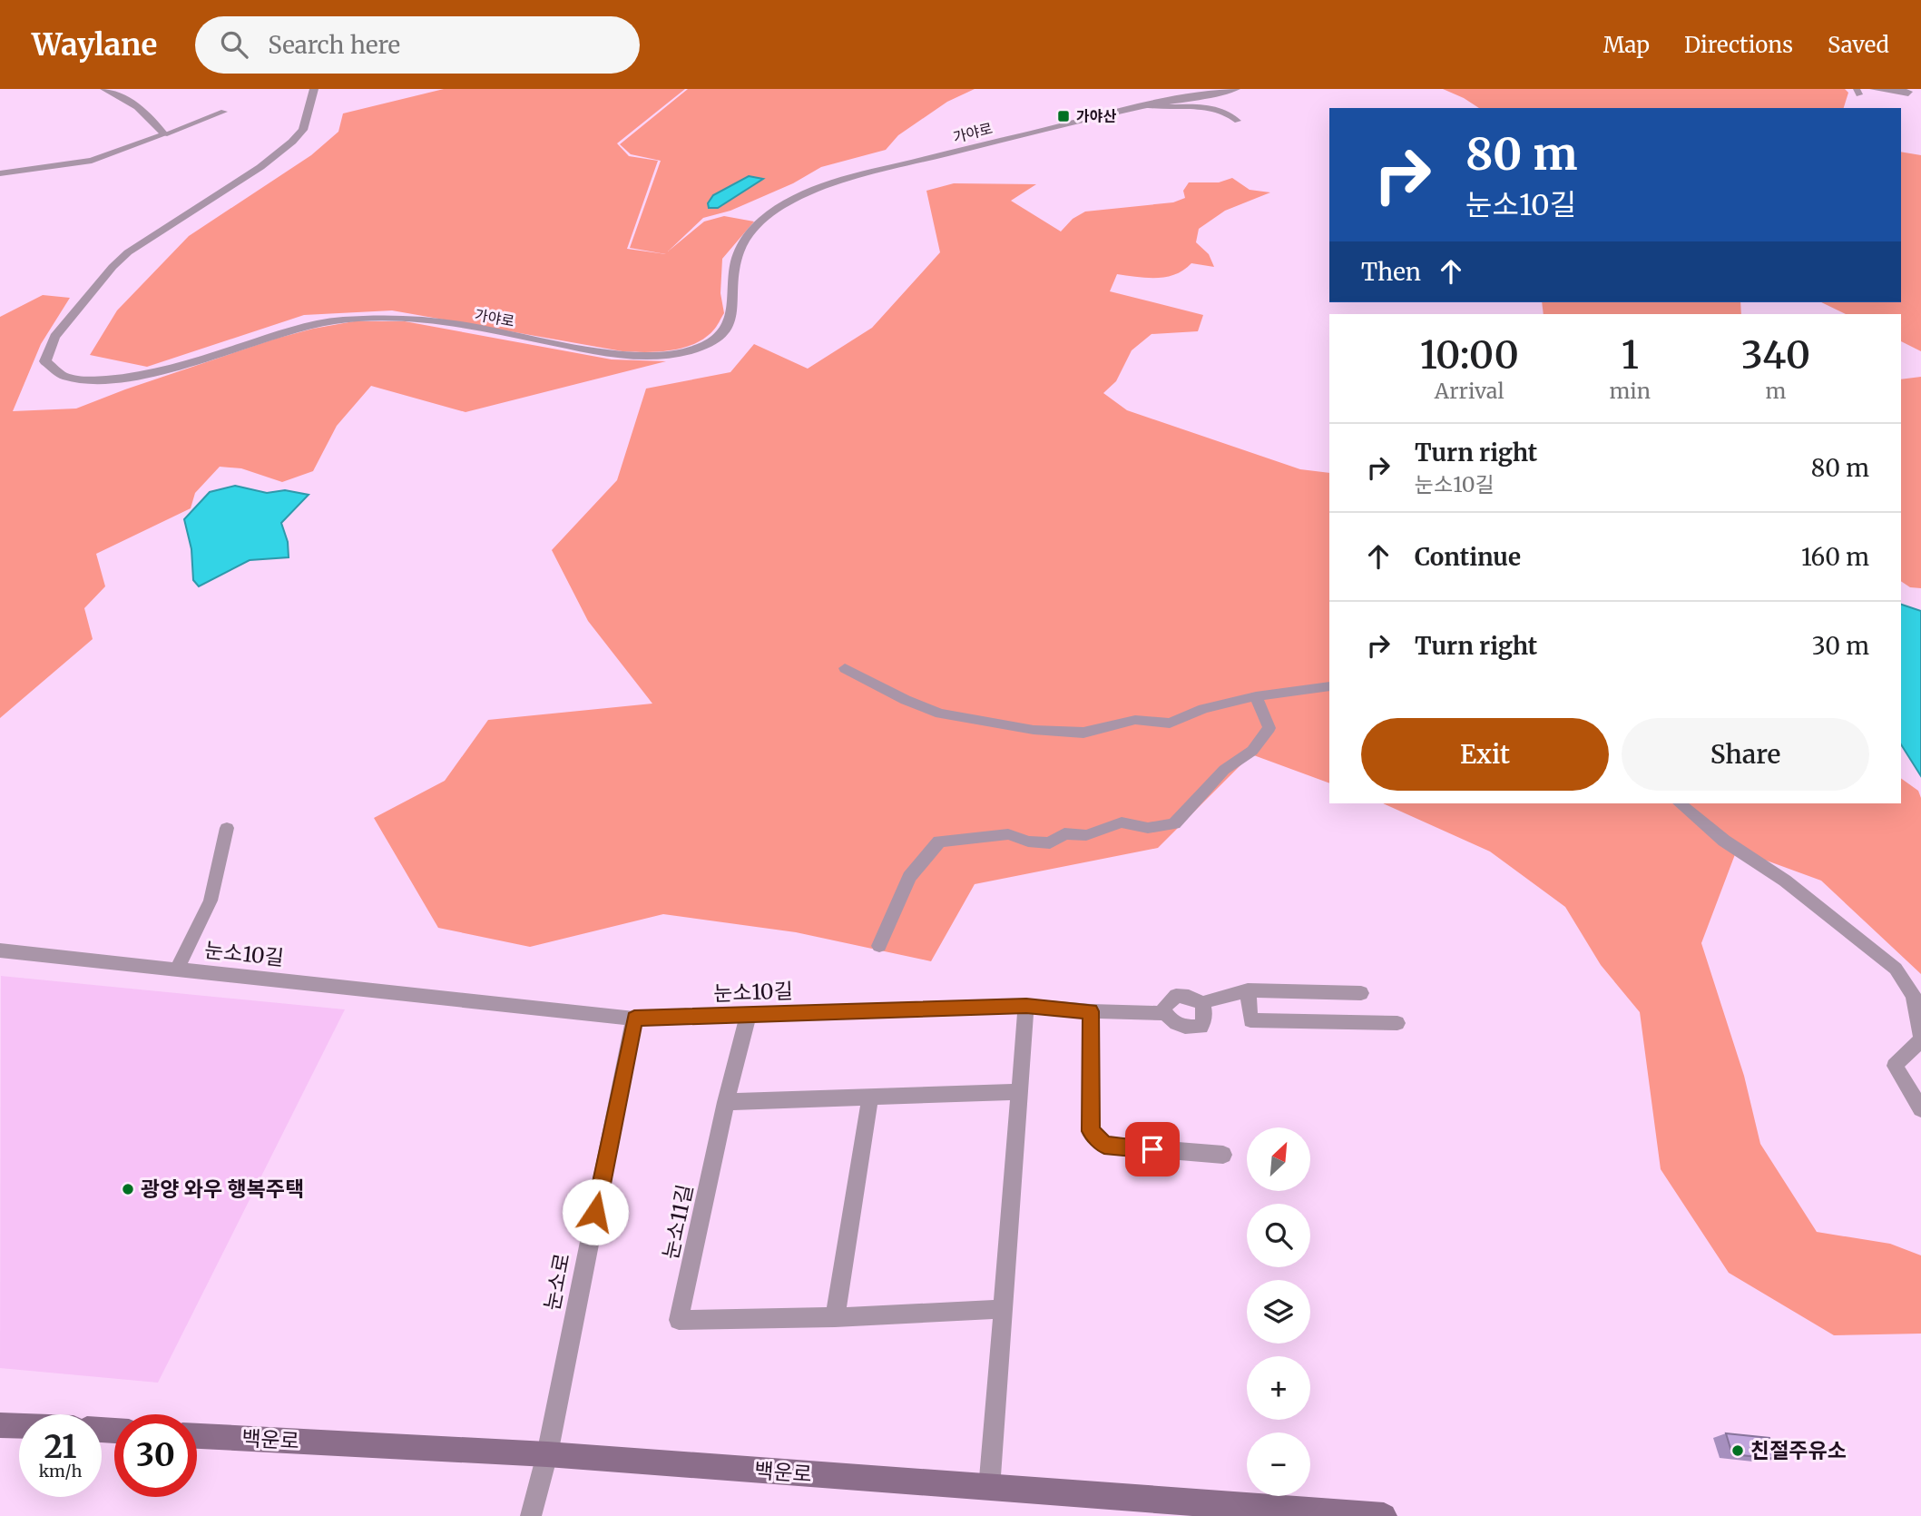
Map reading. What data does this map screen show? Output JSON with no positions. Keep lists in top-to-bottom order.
{
  "streets": {
    "main road": ["백운로"],
    "street": [
      "가야로",
      "눈소10길",
      "눈소11길",
      "눈소로"
    ]
  },
  "crossings": [
    ["눈소10길", "눈소로"],
    ["눈소로", "백운로"]
  ],
  "places": {
    "transit": ["가야산"],
    "other": ["광양 와우 행복주택", "친절주유소"]
  },
  "north": "top right",
  "page": {
    "header": "Waylane",
    "search": "Search here",
    "nav": ["Map", "Directions", "Saved"],
    "turn": ["80 m", "눈소10길"],
    "then": "Then",
    "eta": [
      "10:00",
      "Arrival",
      "1",
      "min",
      "340",
      "m"
    ],
    "list": [
      {
        "name": "Turn right",
        "note": "눈소10길",
        "value": "80 m"
      },
      {
        "name": "Continue",
        "value": "160 m"
      },
      {
        "name": "Turn right",
        "value": "30 m"
      }
    ],
    "buttons": ["Exit", "Share"],
    "map_buttons": ["+", "−"],
    "speed": "21 km/h",
    "limit": "30"
  }
}
